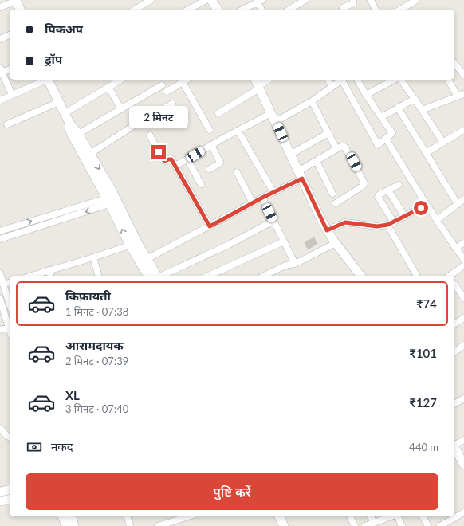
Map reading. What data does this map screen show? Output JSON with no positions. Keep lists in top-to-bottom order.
{
  "page": {
    "banner": ["पिकअप", "ड्रॉप"],
    "bubble": "2 मिनट",
    "list": [
      {
        "name": "किफ़ायती",
        "note": "1 मिनट · 07:38",
        "value": "₹74"
      },
      {
        "name": "आरामदायक",
        "note": "2 मिनट · 07:39",
        "value": "₹101"
      },
      {
        "name": "XL",
        "note": "3 मिनट · 07:40",
        "value": "₹127"
      }
    ],
    "pay": ["नकद", "440 m"],
    "buttons": "पुष्टि करें"
  }
}
